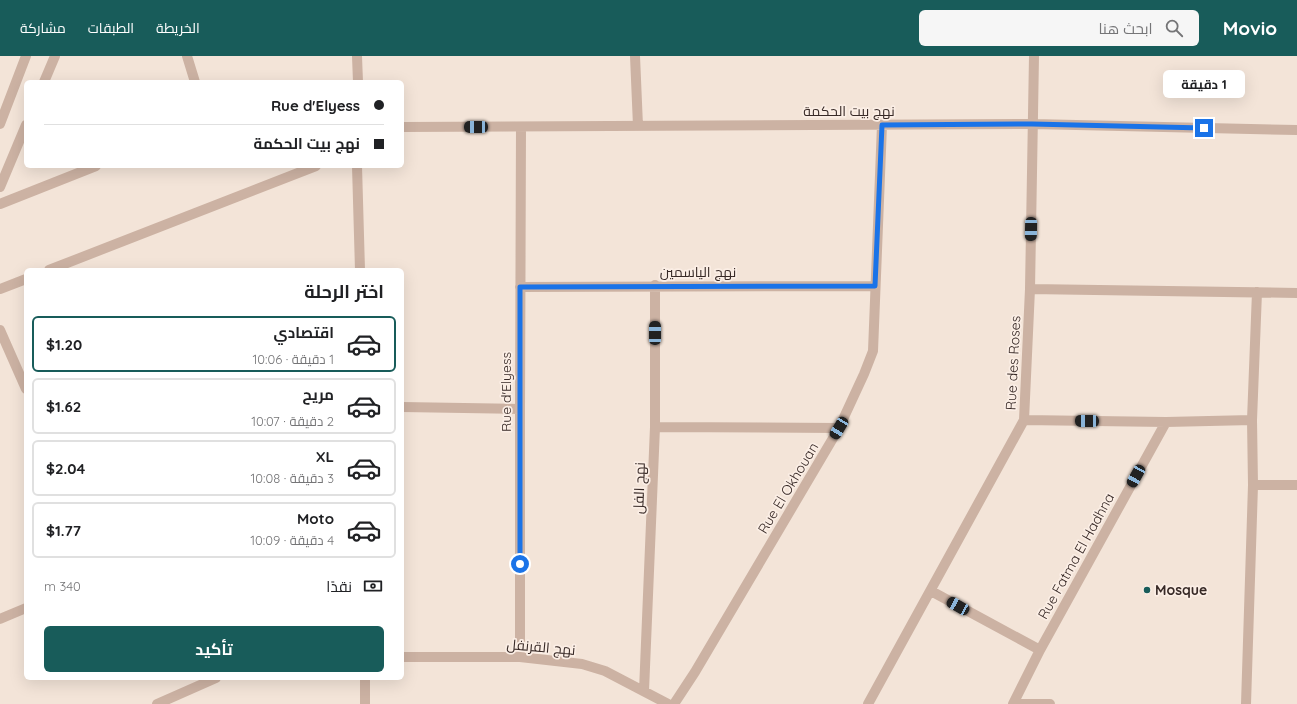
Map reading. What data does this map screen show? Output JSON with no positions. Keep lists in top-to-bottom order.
{
  "streets": {
    "street": [
      "نهج بيت الحكمة",
      "نهج الياسمين",
      "Rue des Roses",
      "Rue d'Elyess",
      "نهج الفل",
      "Rue El Okhouan",
      "Rue Fatma El Hadhna",
      "نهج القرنفل"
    ]
  },
  "crossings": [
    ["نهج بيت الحكمة", "Rue des Roses"],
    ["نهج بيت الحكمة", "Rue d'Elyess"],
    ["نهج بيت الحكمة", "Rue El Okhouan"],
    ["نهج الياسمين", "Rue d'Elyess"],
    ["نهج الياسمين", "نهج الفل"],
    ["نهج الياسمين", "Rue El Okhouan"],
    ["Rue d'Elyess", "نهج القرنفل"],
    ["نهج الفل", "نهج القرنفل"]
  ],
  "places": ["Mosque"],
  "page": {
    "header": "Movio",
    "search": "ابحث هنا",
    "nav": ["الخريطة", "الطبقات", "مشاركة"],
    "bubble": "1 دقيقة",
    "banner": ["Rue d'Elyess", "نهج بيت الحكمة"],
    "heading": "اختر الرحلة",
    "list": [
      {
        "name": "اقتصادي",
        "note": "1 دقيقة · 10:06",
        "value": "$1.20"
      },
      {
        "name": "مريح",
        "note": "2 دقيقة · 10:07",
        "value": "$1.62"
      },
      {
        "name": "XL",
        "note": "3 دقيقة · 10:08",
        "value": "$2.04"
      },
      {
        "name": "Moto",
        "note": "4 دقيقة · 10:09",
        "value": "$1.77"
      }
    ],
    "pay": ["نقدًا", "340 m"],
    "buttons": "تأكيد"
  }
}
